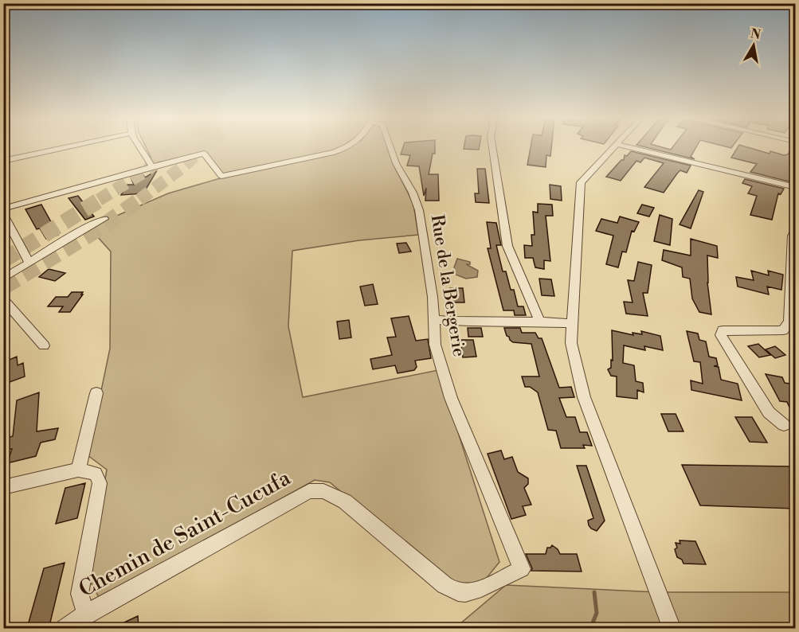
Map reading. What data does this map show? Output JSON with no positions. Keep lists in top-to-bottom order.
{
  "streets": {
    "street": ["Rue de la Bergerie", "Chemin de Saint-Cucufa"]
  },
  "crossings": [
    ["Rue de la Bergerie", "Chemin de Saint-Cucufa"]
  ],
  "north": "top"
}
